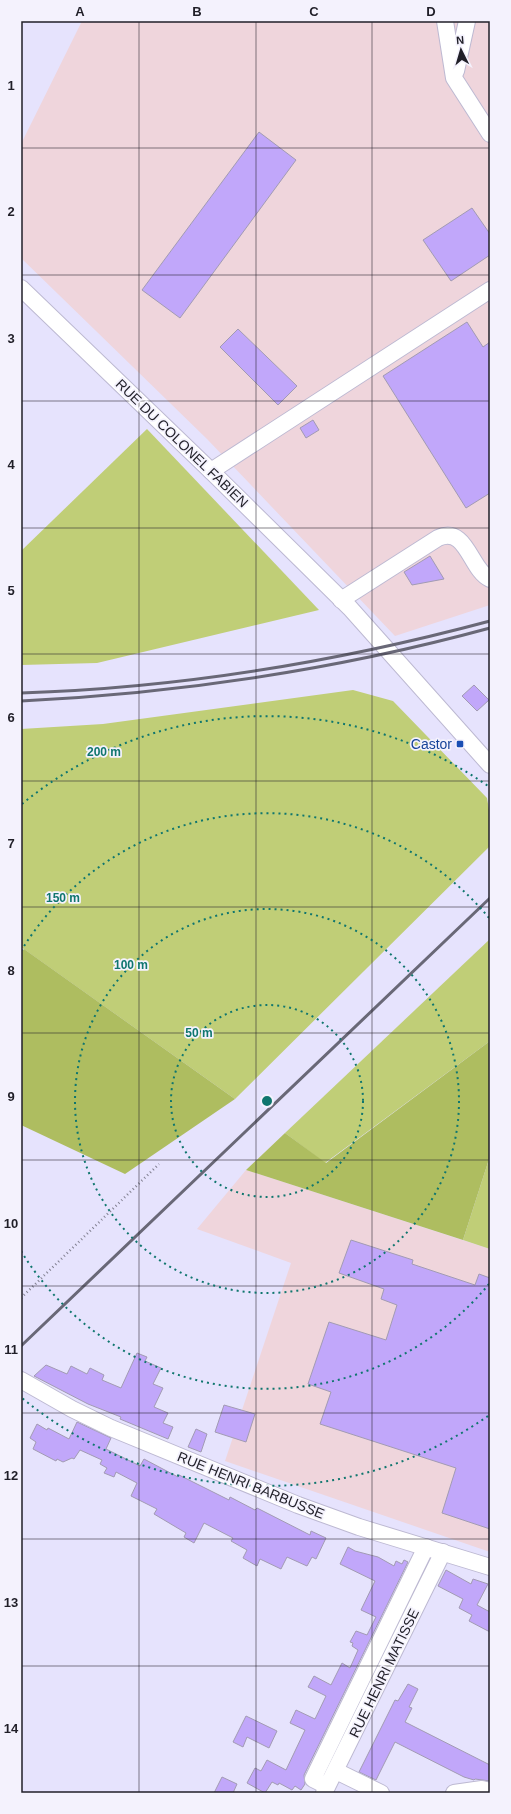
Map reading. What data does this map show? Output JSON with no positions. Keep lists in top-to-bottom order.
{
  "streets": {
    "street": ["RUE DU COLONEL FABIEN", "RUE HENRI BARBUSSE", "RUE HENRI MATISSE"]
  },
  "crossings": [
    ["RUE HENRI BARBUSSE", "RUE HENRI MATISSE"]
  ],
  "places": {
    "transit": ["Castor"]
  },
  "north": "top",
  "grid": {
    "columns": [
      "A",
      "B",
      "C",
      "D"
    ],
    "rows": [
      "1",
      "2",
      "3",
      "4",
      "5",
      "6",
      "7",
      "8",
      "9",
      "10",
      "11",
      "12",
      "13",
      "14"
    ]
  },
  "rings": [
    "200 m",
    "150 m",
    "100 m",
    "50 m"
  ]
}
